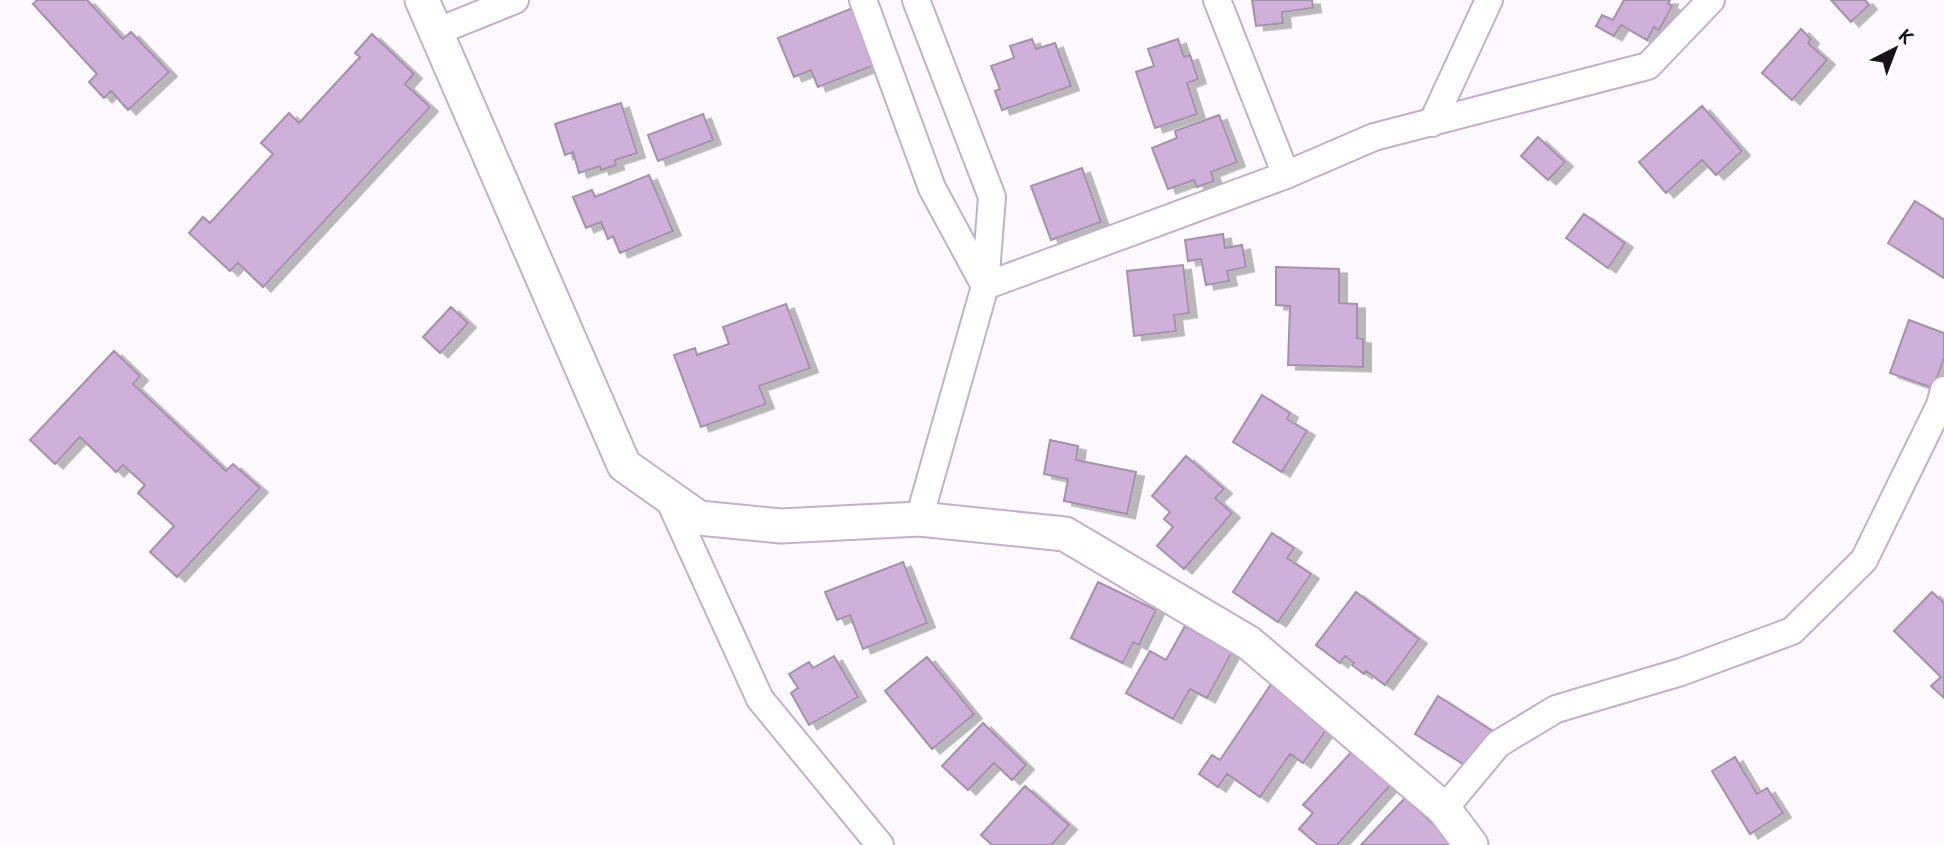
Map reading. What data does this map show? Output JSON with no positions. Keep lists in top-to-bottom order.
{
  "north": "top right"
}
